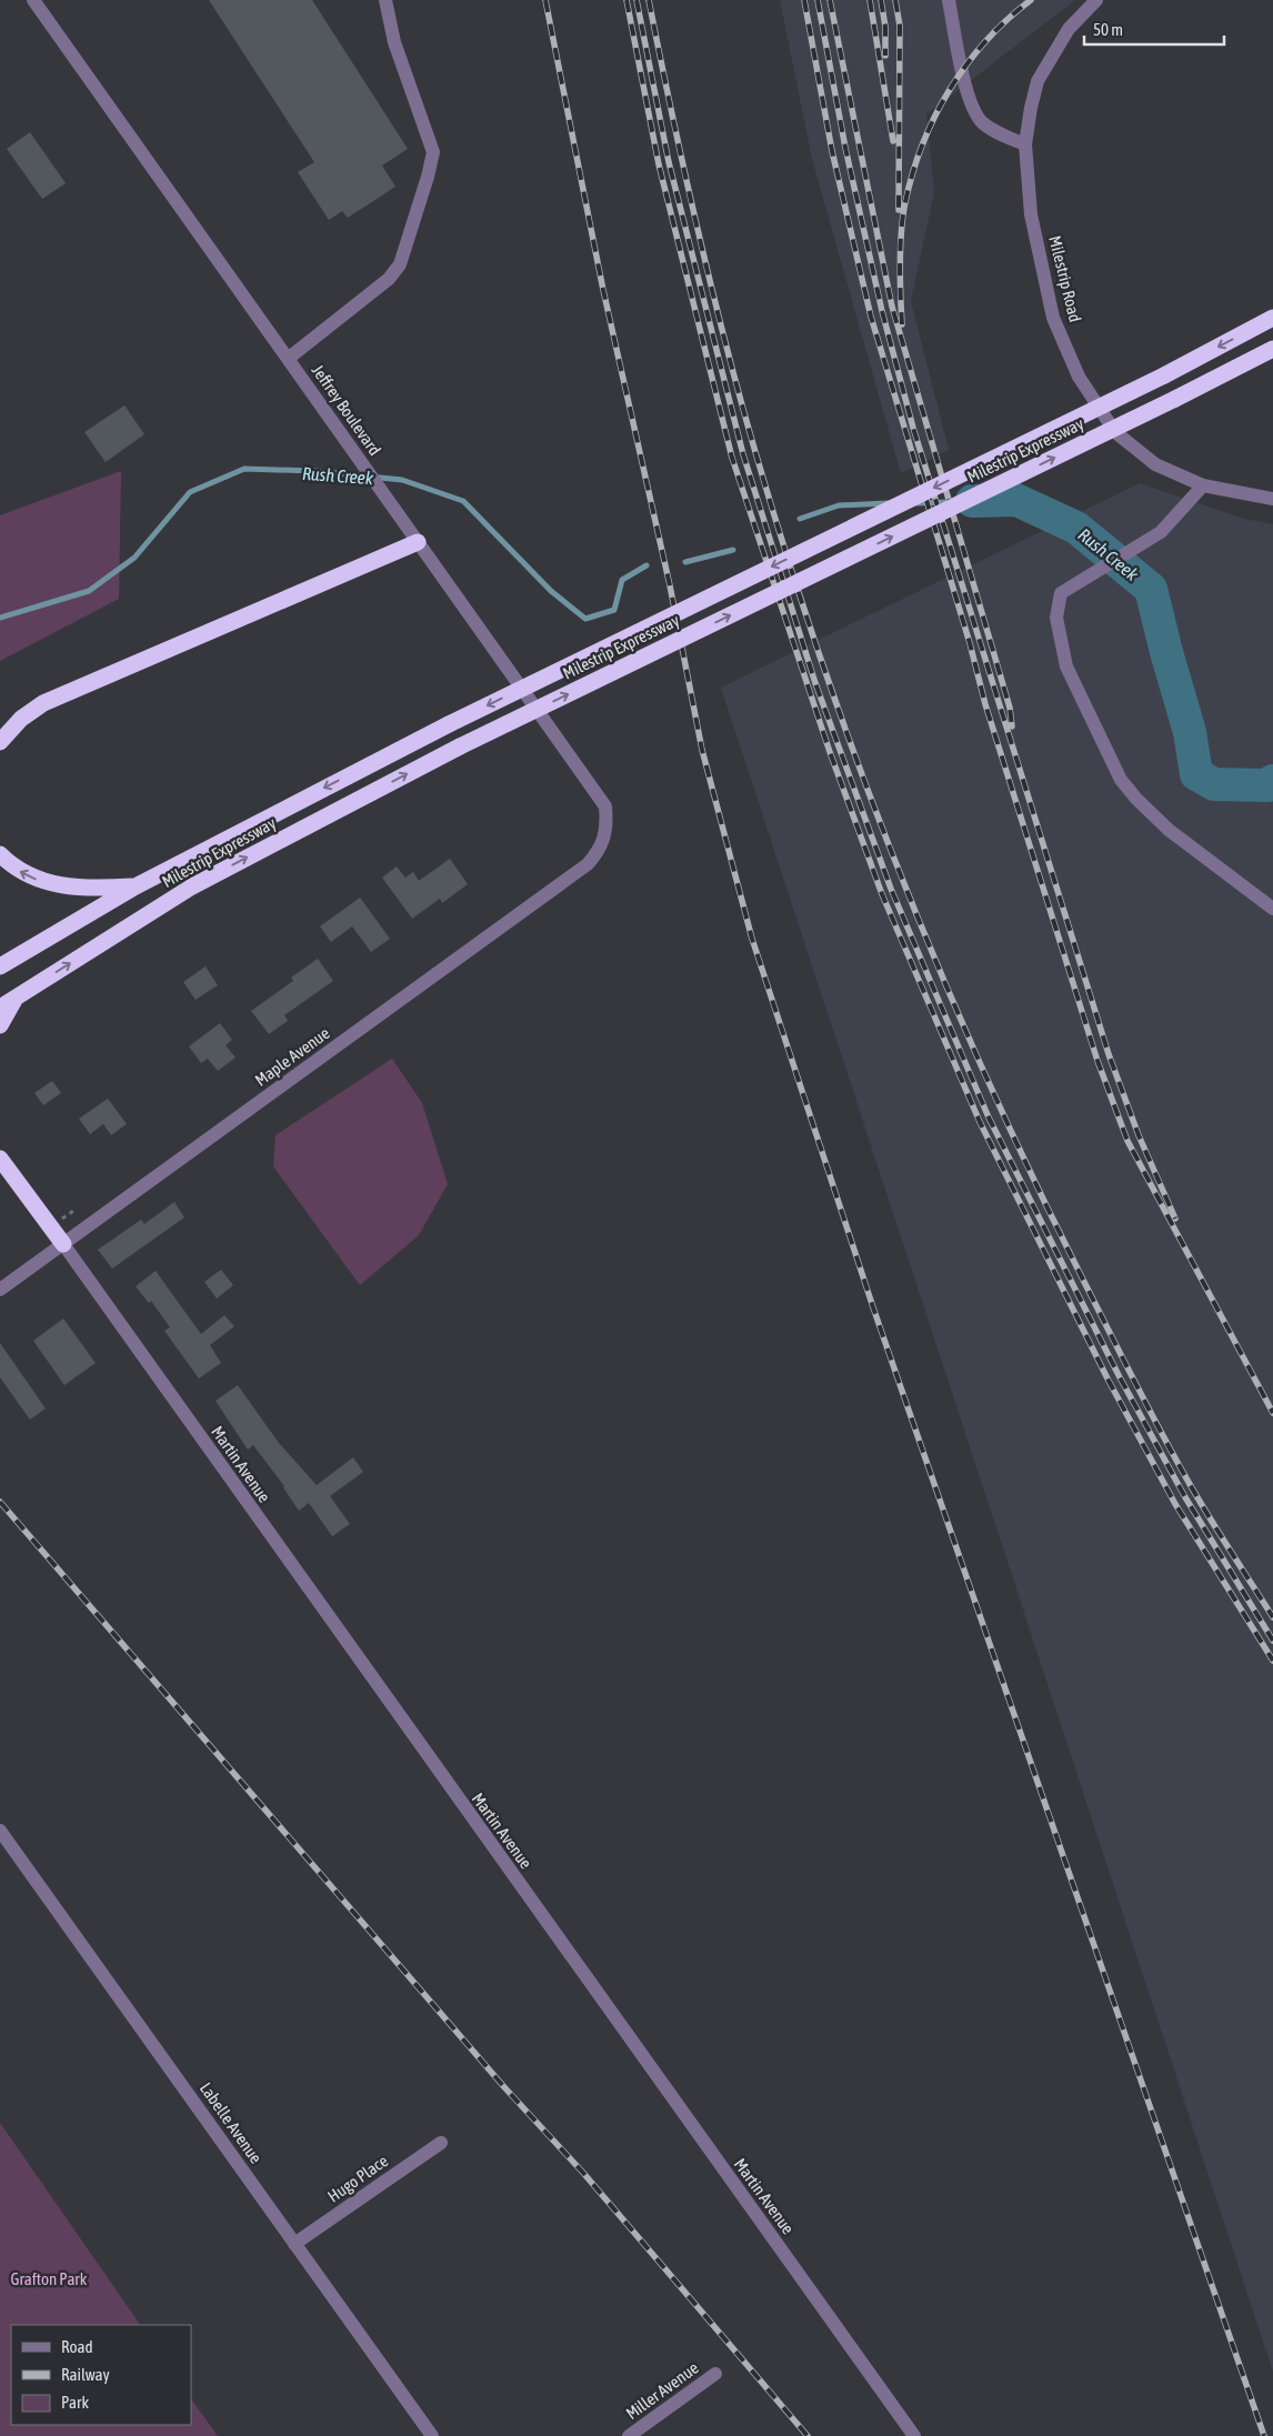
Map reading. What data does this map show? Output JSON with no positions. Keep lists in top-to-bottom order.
{
  "streets": {
    "highway": ["Milestrip Expressway"],
    "street": [
      "Milestrip Road",
      "Jeffrey Boulevard",
      "Maple Avenue",
      "Martin Avenue",
      "Labelle Avenue",
      "Hugo Place",
      "Miller Avenue"
    ]
  },
  "crossings": [
    ["Jeffrey Boulevard", "Maple Avenue"],
    ["Maple Avenue", "Martin Avenue"],
    ["Labelle Avenue", "Hugo Place"]
  ],
  "water": ["Rush Creek"],
  "parks": ["Grafton Park"],
  "legend": ["Road", "Railway", "Park"],
  "scale_bar": "50 m"
}
